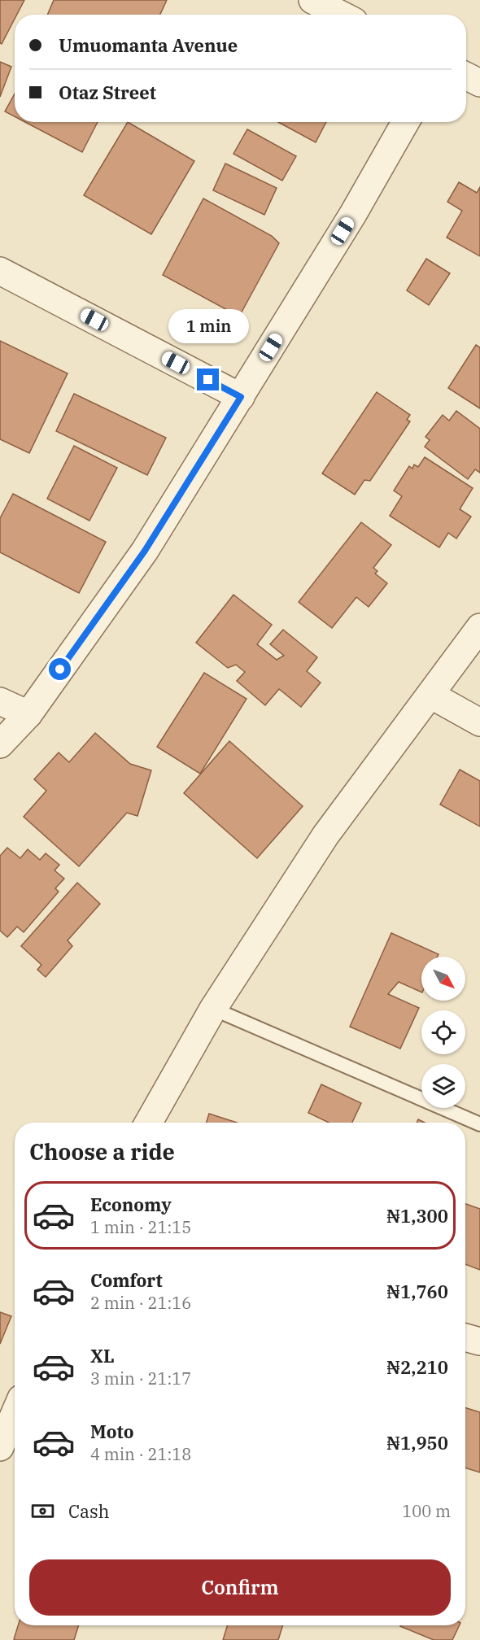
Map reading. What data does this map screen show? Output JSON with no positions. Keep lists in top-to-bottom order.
{
  "north": "bottom right",
  "page": {
    "banner": ["Umuomanta Avenue", "Otaz Street"],
    "bubble": "1 min",
    "heading": "Choose a ride",
    "list": [
      {
        "name": "Economy",
        "note": "1 min · 21:15",
        "value": "₦1,300"
      },
      {
        "name": "Comfort",
        "note": "2 min · 21:16",
        "value": "₦1,760"
      },
      {
        "name": "XL",
        "note": "3 min · 21:17",
        "value": "₦2,210"
      },
      {
        "name": "Moto",
        "note": "4 min · 21:18",
        "value": "₦1,950"
      }
    ],
    "pay": ["Cash", "100 m"],
    "buttons": "Confirm"
  }
}
